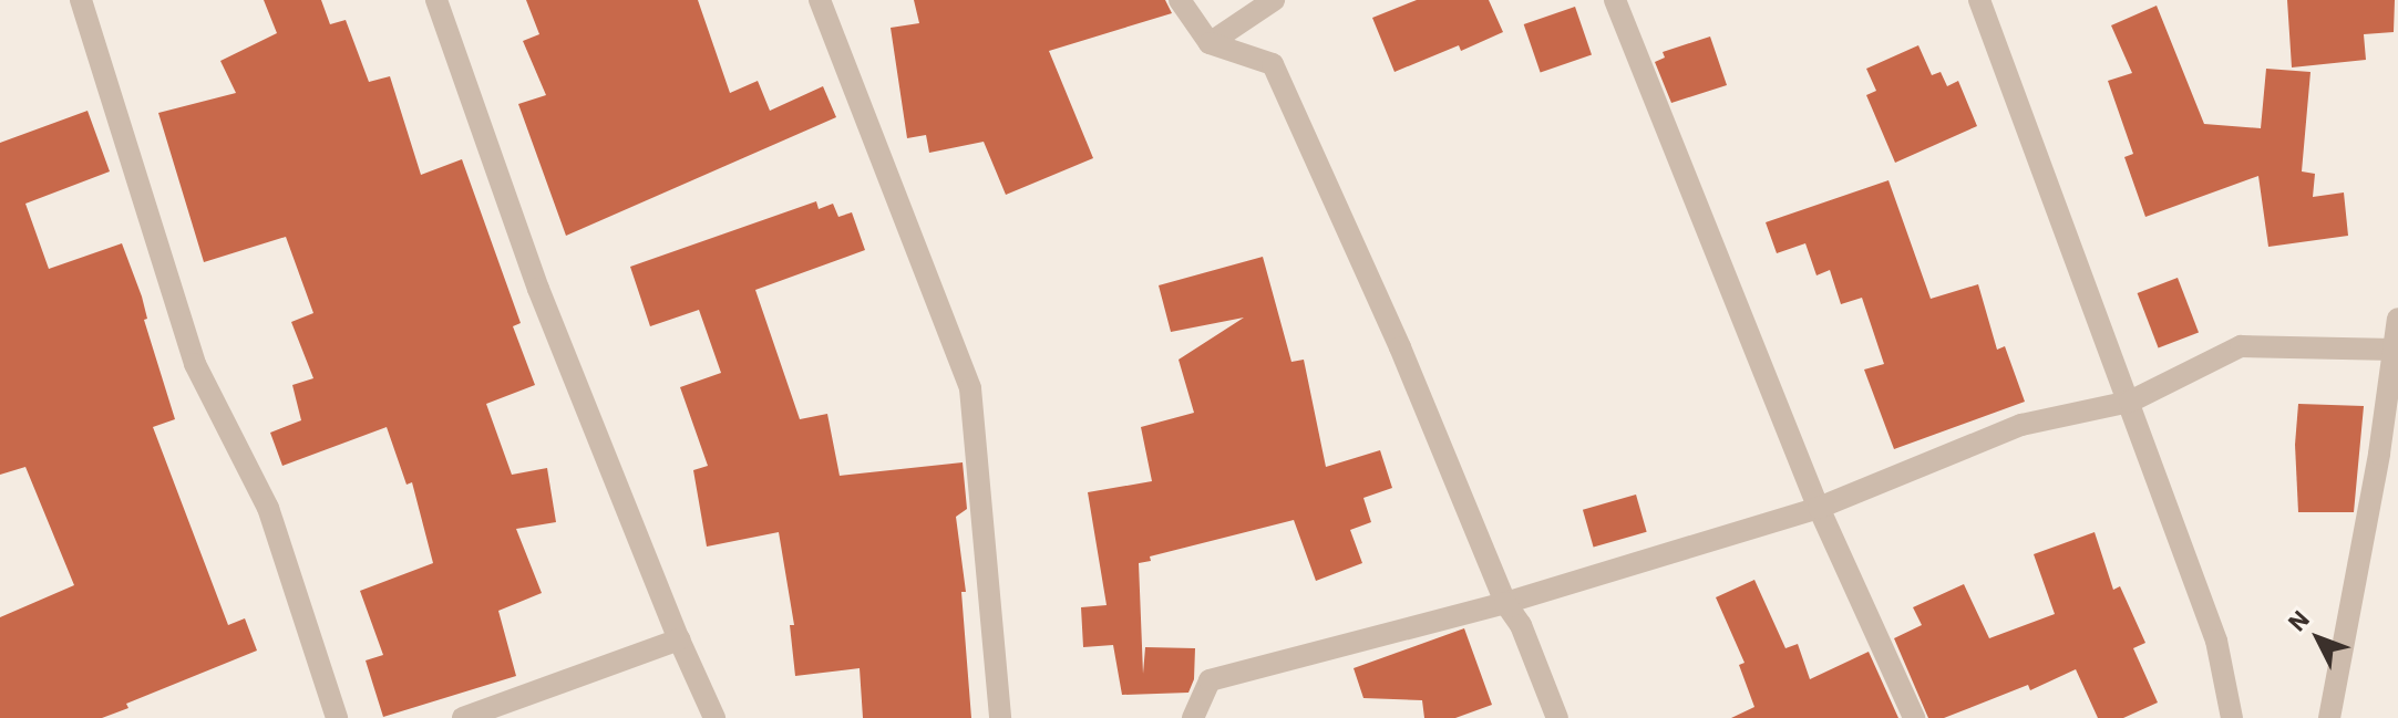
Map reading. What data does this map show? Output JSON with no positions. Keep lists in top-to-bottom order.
{
  "north": "top left"
}
